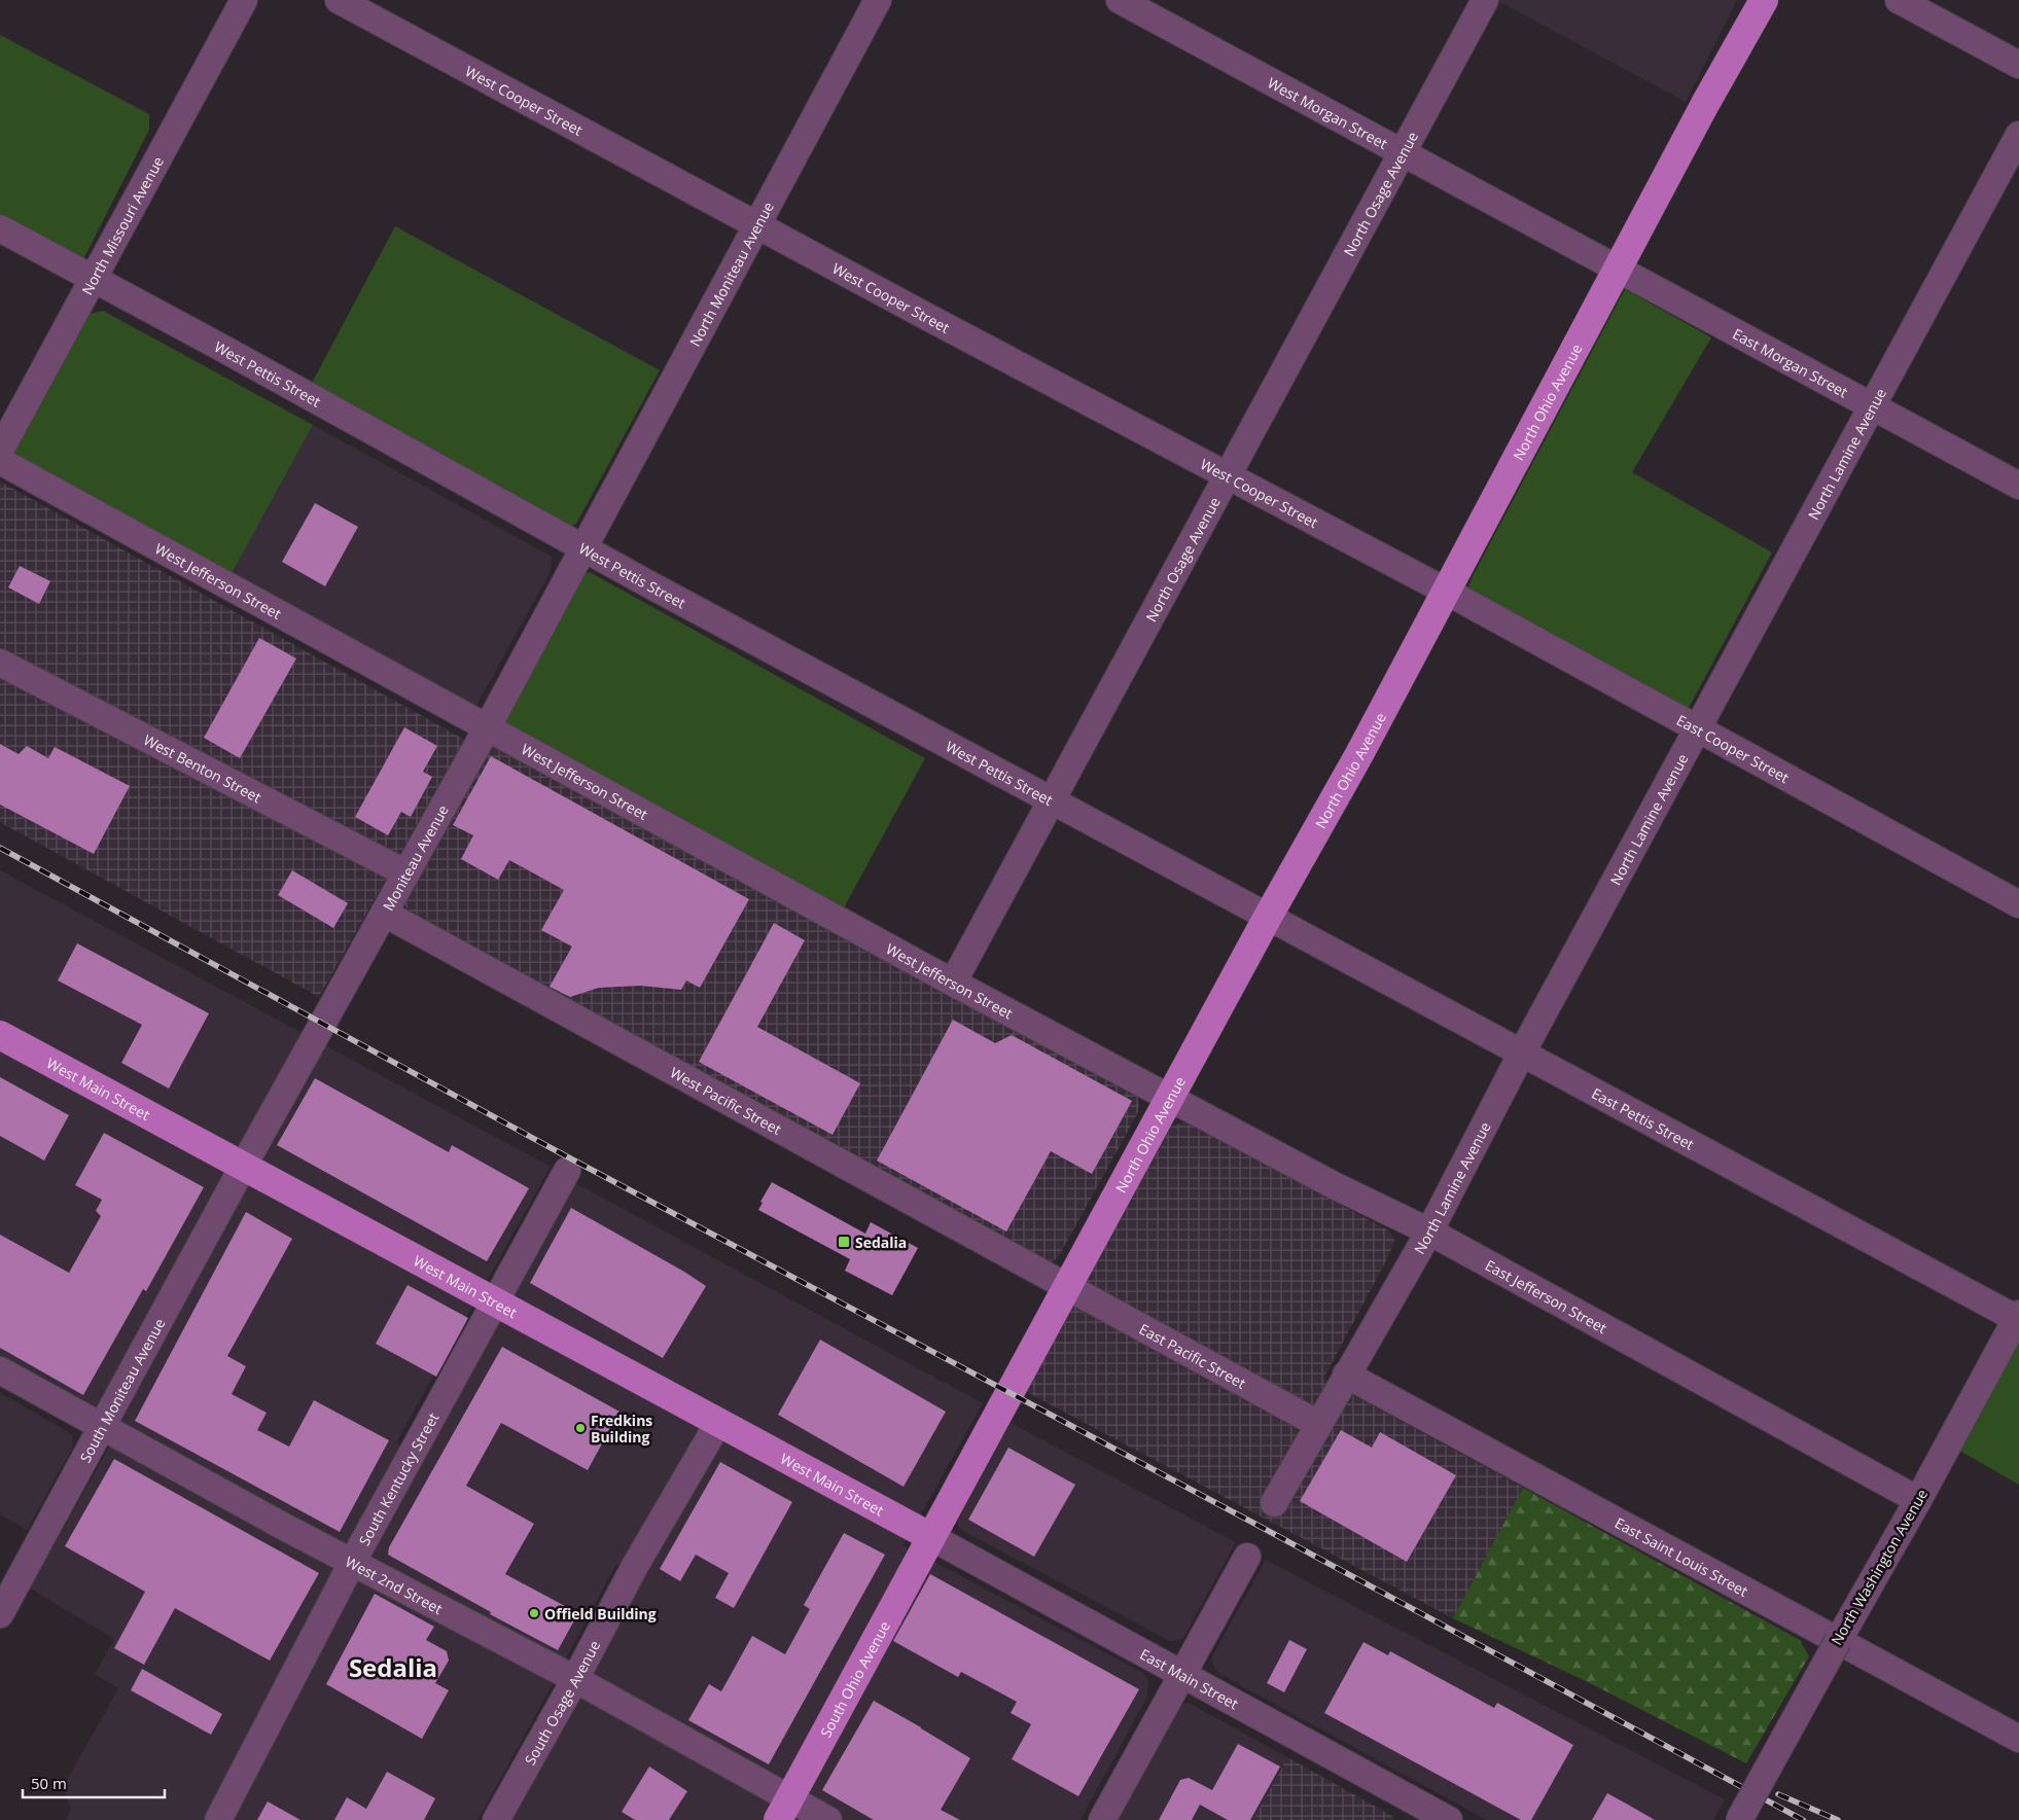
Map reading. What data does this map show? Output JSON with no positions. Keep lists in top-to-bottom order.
{
  "streets": {
    "main road": ["North Ohio Avenue", "West Main Street", "South Ohio Avenue"],
    "street": [
      "West Cooper Street",
      "West Morgan Street",
      "North Osage Avenue",
      "North Missouri Avenue",
      "North Moniteau Avenue",
      "East Morgan Street",
      "West Pettis Street",
      "North Lamine Avenue",
      "West Jefferson Street",
      "East Cooper Street",
      "West Benton Street",
      "Moniteau Avenue",
      "West Pacific Street",
      "East Pettis Street",
      "East Jefferson Street",
      "East Pacific Street",
      "South Moniteau Avenue",
      "South Kentucky Street",
      "East Saint Louis Street",
      "North Washington Avenue",
      "West 2nd Street",
      "East Main Street",
      "South Osage Avenue"
    ]
  },
  "crossings": [
    ["West Cooper Street", "North Osage Avenue"],
    ["West Cooper Street", "North Moniteau Avenue"],
    ["West Cooper Street", "North Ohio Avenue"],
    ["West Cooper Street", "East Cooper Street"],
    ["West Morgan Street", "North Osage Avenue"],
    ["West Morgan Street", "East Morgan Street"],
    ["West Morgan Street", "North Ohio Avenue"],
    ["North Osage Avenue", "West Pettis Street"],
    ["North Osage Avenue", "West Jefferson Street"],
    ["North Missouri Avenue", "West Pettis Street"],
    ["North Moniteau Avenue", "West Pettis Street"],
    ["North Moniteau Avenue", "Moniteau Avenue"],
    ["East Morgan Street", "North Ohio Avenue"],
    ["East Morgan Street", "North Lamine Avenue"],
    ["West Pettis Street", "North Ohio Avenue"],
    ["West Pettis Street", "Moniteau Avenue"],
    ["West Pettis Street", "East Pettis Street"],
    ["North Ohio Avenue", "West Jefferson Street"],
    ["North Ohio Avenue", "East Cooper Street"],
    ["North Ohio Avenue", "West Main Street"],
    ["North Ohio Avenue", "West Pacific Street"],
    ["North Ohio Avenue", "East Pettis Street"],
    ["North Ohio Avenue", "East Jefferson Street"],
    ["North Ohio Avenue", "East Pacific Street"],
    ["North Ohio Avenue", "South Ohio Avenue"],
    ["North Ohio Avenue", "East Main Street"],
    ["North Lamine Avenue", "East Cooper Street"],
    ["North Lamine Avenue", "East Pettis Street"],
    ["North Lamine Avenue", "East Jefferson Street"],
    ["North Lamine Avenue", "East Pacific Street"],
    ["North Lamine Avenue", "East Saint Louis Street"],
    ["West Jefferson Street", "Moniteau Avenue"],
    ["West Jefferson Street", "East Jefferson Street"],
    ["West Benton Street", "Moniteau Avenue"],
    ["Moniteau Avenue", "West Main Street"],
    ["Moniteau Avenue", "West Pacific Street"],
    ["Moniteau Avenue", "South Moniteau Avenue"],
    ["West Main Street", "South Moniteau Avenue"],
    ["West Main Street", "South Kentucky Street"],
    ["West Main Street", "South Ohio Avenue"],
    ["West Main Street", "East Main Street"],
    ["West Main Street", "South Osage Avenue"],
    ["West Pacific Street", "East Pacific Street"],
    ["East Pettis Street", "North Washington Avenue"],
    ["East Jefferson Street", "North Washington Avenue"],
    ["South Moniteau Avenue", "West 2nd Street"],
    ["South Kentucky Street", "West 2nd Street"],
    ["East Saint Louis Street", "North Washington Avenue"],
    ["West 2nd Street", "South Ohio Avenue"],
    ["West 2nd Street", "South Osage Avenue"],
    ["South Ohio Avenue", "East Main Street"]
  ],
  "districts": ["Sedalia"],
  "places": {
    "transit": ["Sedalia"],
    "other": ["Fredkins Building", "Offield Building"]
  },
  "scale_bar": "50 m"
}
